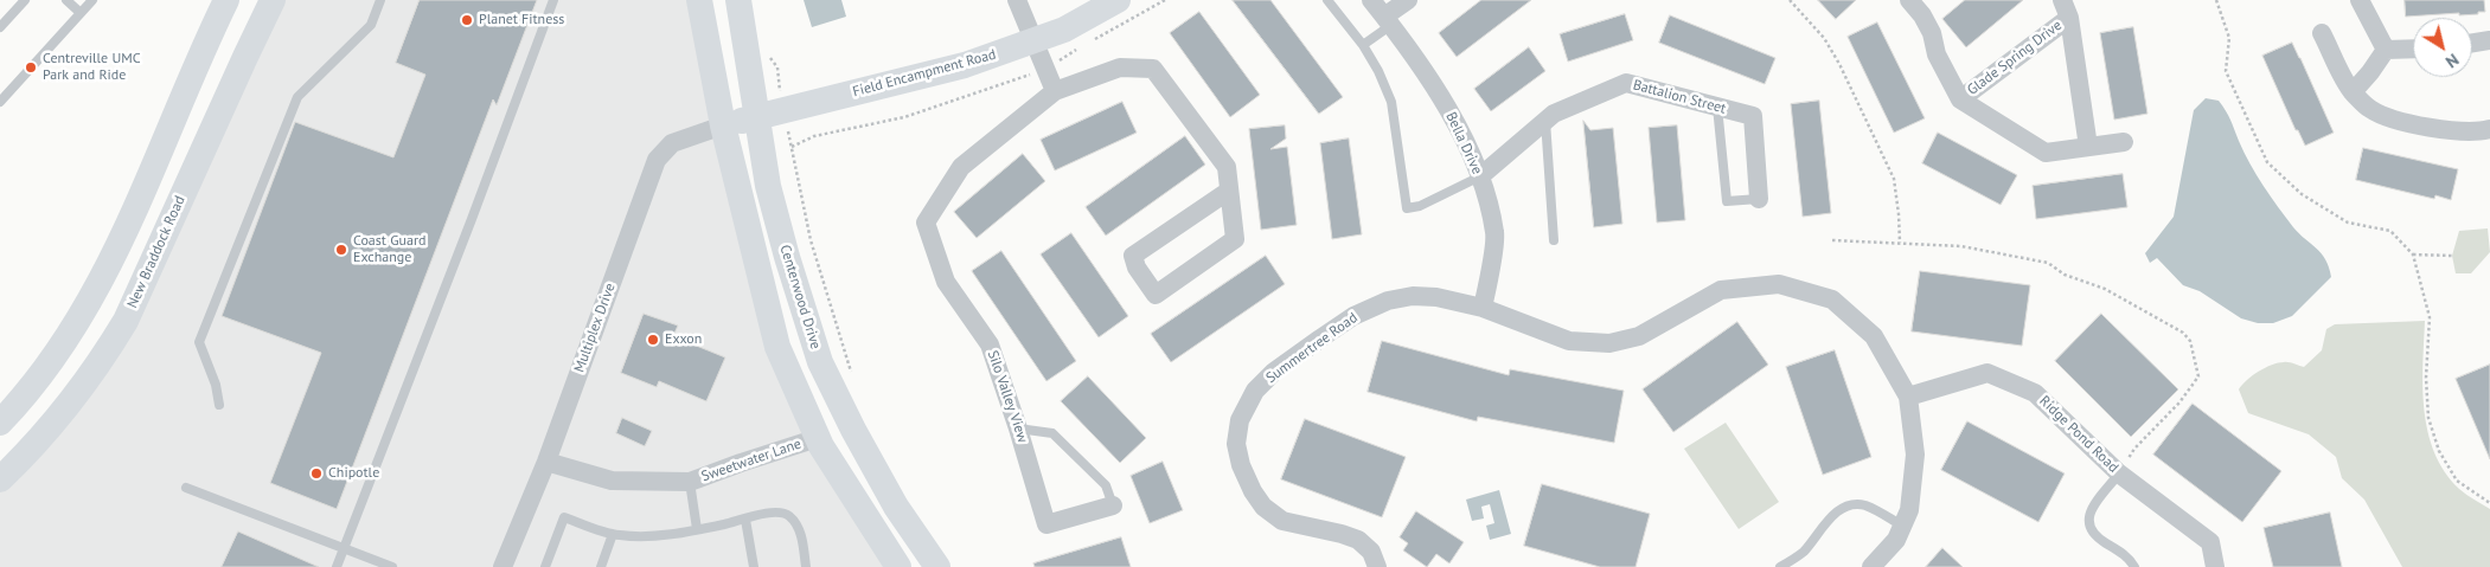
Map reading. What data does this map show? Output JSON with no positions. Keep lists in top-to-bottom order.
{
  "streets": {
    "street": [
      "Glade Spring Drive",
      "Field Encampment Road",
      "Battalion Street",
      "Bella Drive",
      "New Braddock Road",
      "Centerwood Drive",
      "Multiplex Drive",
      "Summertree Road",
      "Silo Valley View",
      "Ridge Pond Road",
      "Sweetwater Lane"
    ]
  },
  "crossings": [
    ["Field Encampment Road", "Centerwood Drive"],
    ["Field Encampment Road", "Multiplex Drive"],
    ["Battalion Street", "Bella Drive"],
    ["Bella Drive", "Summertree Road"],
    ["Centerwood Drive", "Multiplex Drive"],
    ["Centerwood Drive", "Sweetwater Lane"],
    ["Multiplex Drive", "Sweetwater Lane"],
    ["Summertree Road", "Ridge Pond Road"]
  ],
  "places": [
    "Planet Fitness",
    "Centreville UMC Park and Ride",
    "Coast Guard Exchange",
    "Exxon",
    "Chipotle"
  ],
  "north": "bottom right"
}
